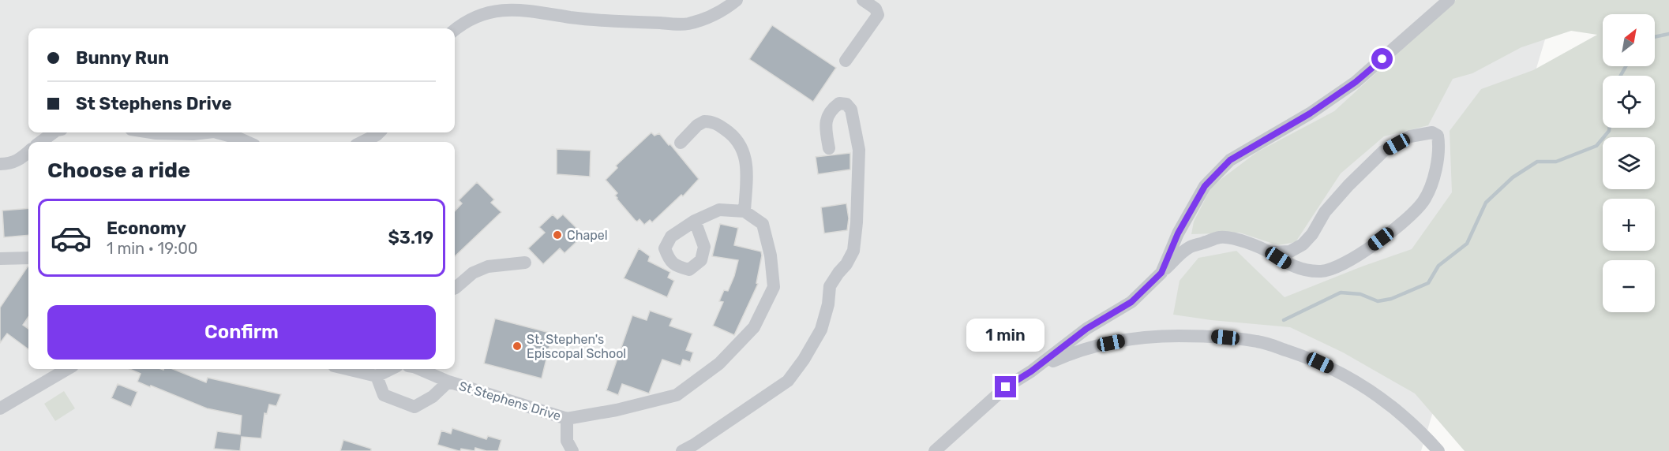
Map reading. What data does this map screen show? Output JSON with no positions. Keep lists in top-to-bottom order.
{
  "streets": {
    "street": ["St Stephens Drive"]
  },
  "places": ["Chapel", "St. Stephen's Episcopal School"],
  "north": "top right",
  "page": {
    "map_buttons": ["+", "−"],
    "banner": ["Bunny Run", "St Stephens Drive"],
    "heading": "Choose a ride",
    "list": [
      {
        "name": "Economy",
        "note": "1 min · 19:00",
        "value": "$3.19"
      }
    ],
    "buttons": "Confirm",
    "bubble": "1 min"
  }
}
